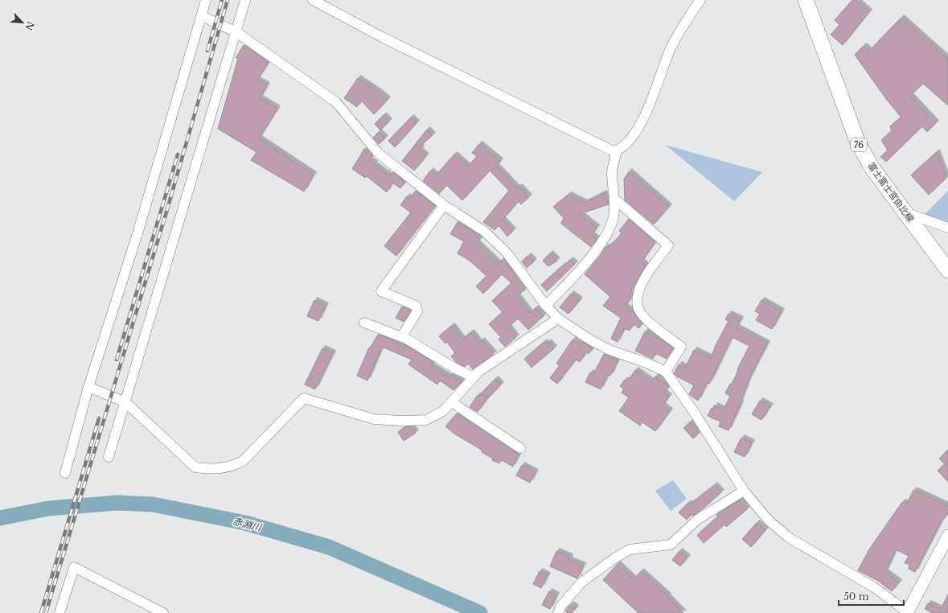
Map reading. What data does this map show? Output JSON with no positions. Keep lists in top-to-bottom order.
{
  "streets": {
    "main road": ["76", "富士富士宮由比線"]
  },
  "water": ["赤淵川"],
  "scale_bar": "50 m",
  "north": "bottom right"
}
